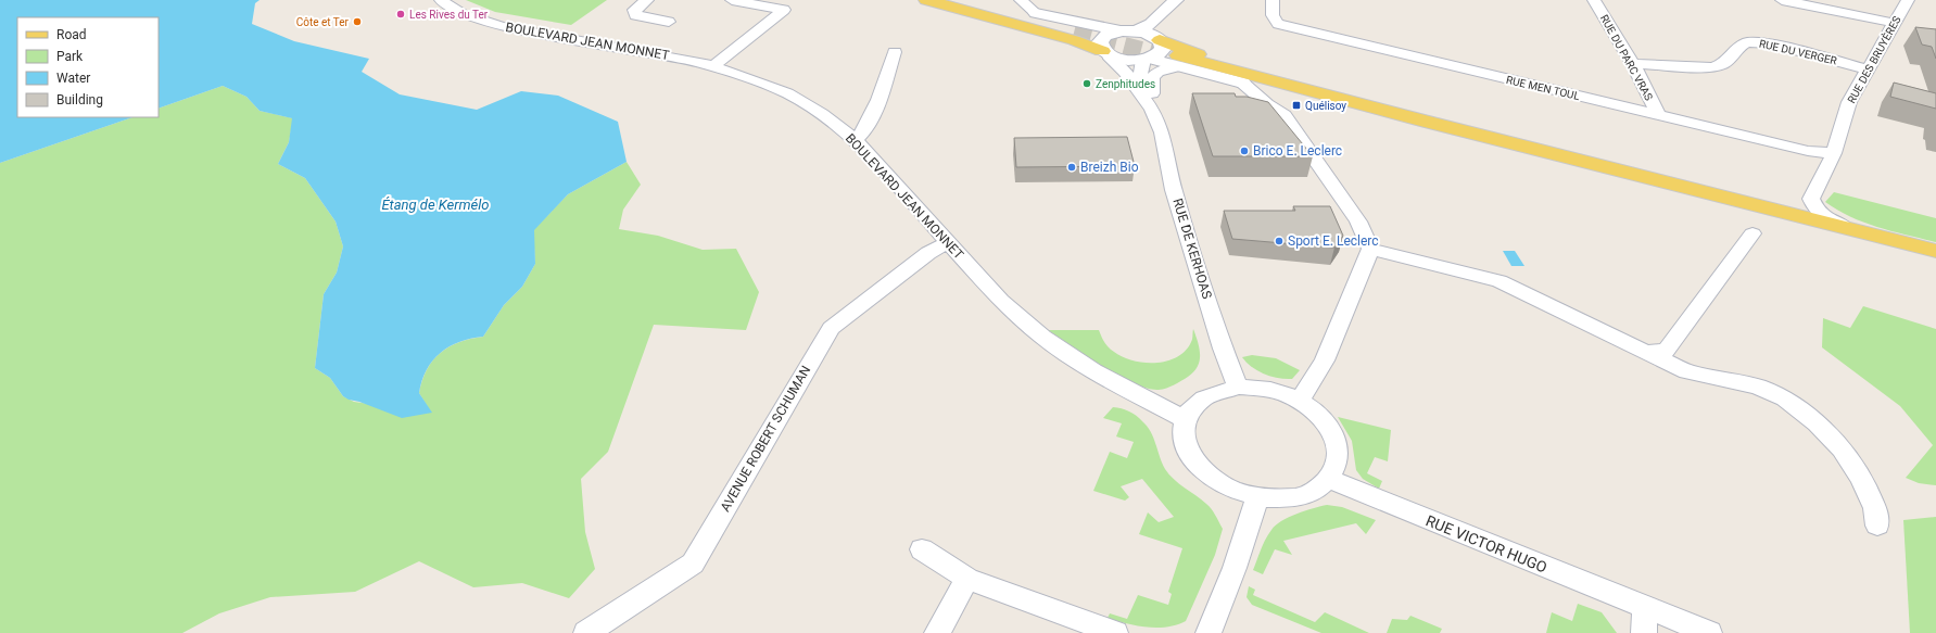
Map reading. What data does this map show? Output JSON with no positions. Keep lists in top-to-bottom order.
{
  "streets": {
    "street": [
      "BOULEVARD JEAN MONNET",
      "RUE DU VERGER",
      "RUE DU PARC VRAS",
      "RUE DES BRUYÈRES",
      "RUE MEN TOUL",
      "RUE DE KERHOAS",
      "AVENUE ROBERT SCHUMAN",
      "RUE VICTOR HUGO"
    ]
  },
  "crossings": [
    ["BOULEVARD JEAN MONNET", "RUE DE KERHOAS"],
    ["BOULEVARD JEAN MONNET", "AVENUE ROBERT SCHUMAN"],
    ["BOULEVARD JEAN MONNET", "RUE VICTOR HUGO"],
    ["RUE DU VERGER", "RUE DU PARC VRAS"],
    ["RUE DU VERGER", "RUE DES BRUYÈRES"],
    ["RUE DU PARC VRAS", "RUE MEN TOUL"],
    ["RUE DES BRUYÈRES", "RUE MEN TOUL"],
    ["RUE DE KERHOAS", "RUE VICTOR HUGO"]
  ],
  "water": ["Étang de Kermélo"],
  "places": {
    "other": [
      "Les Rives du Ter",
      "Côte et Ter",
      "Zenphitudes",
      "Brico E. Leclerc",
      "Breizh Bio",
      "Sport E. Leclerc"
    ],
    "transit": ["Quélisoy"]
  },
  "legend": [
    "Road",
    "Park",
    "Water",
    "Building"
  ]
}
